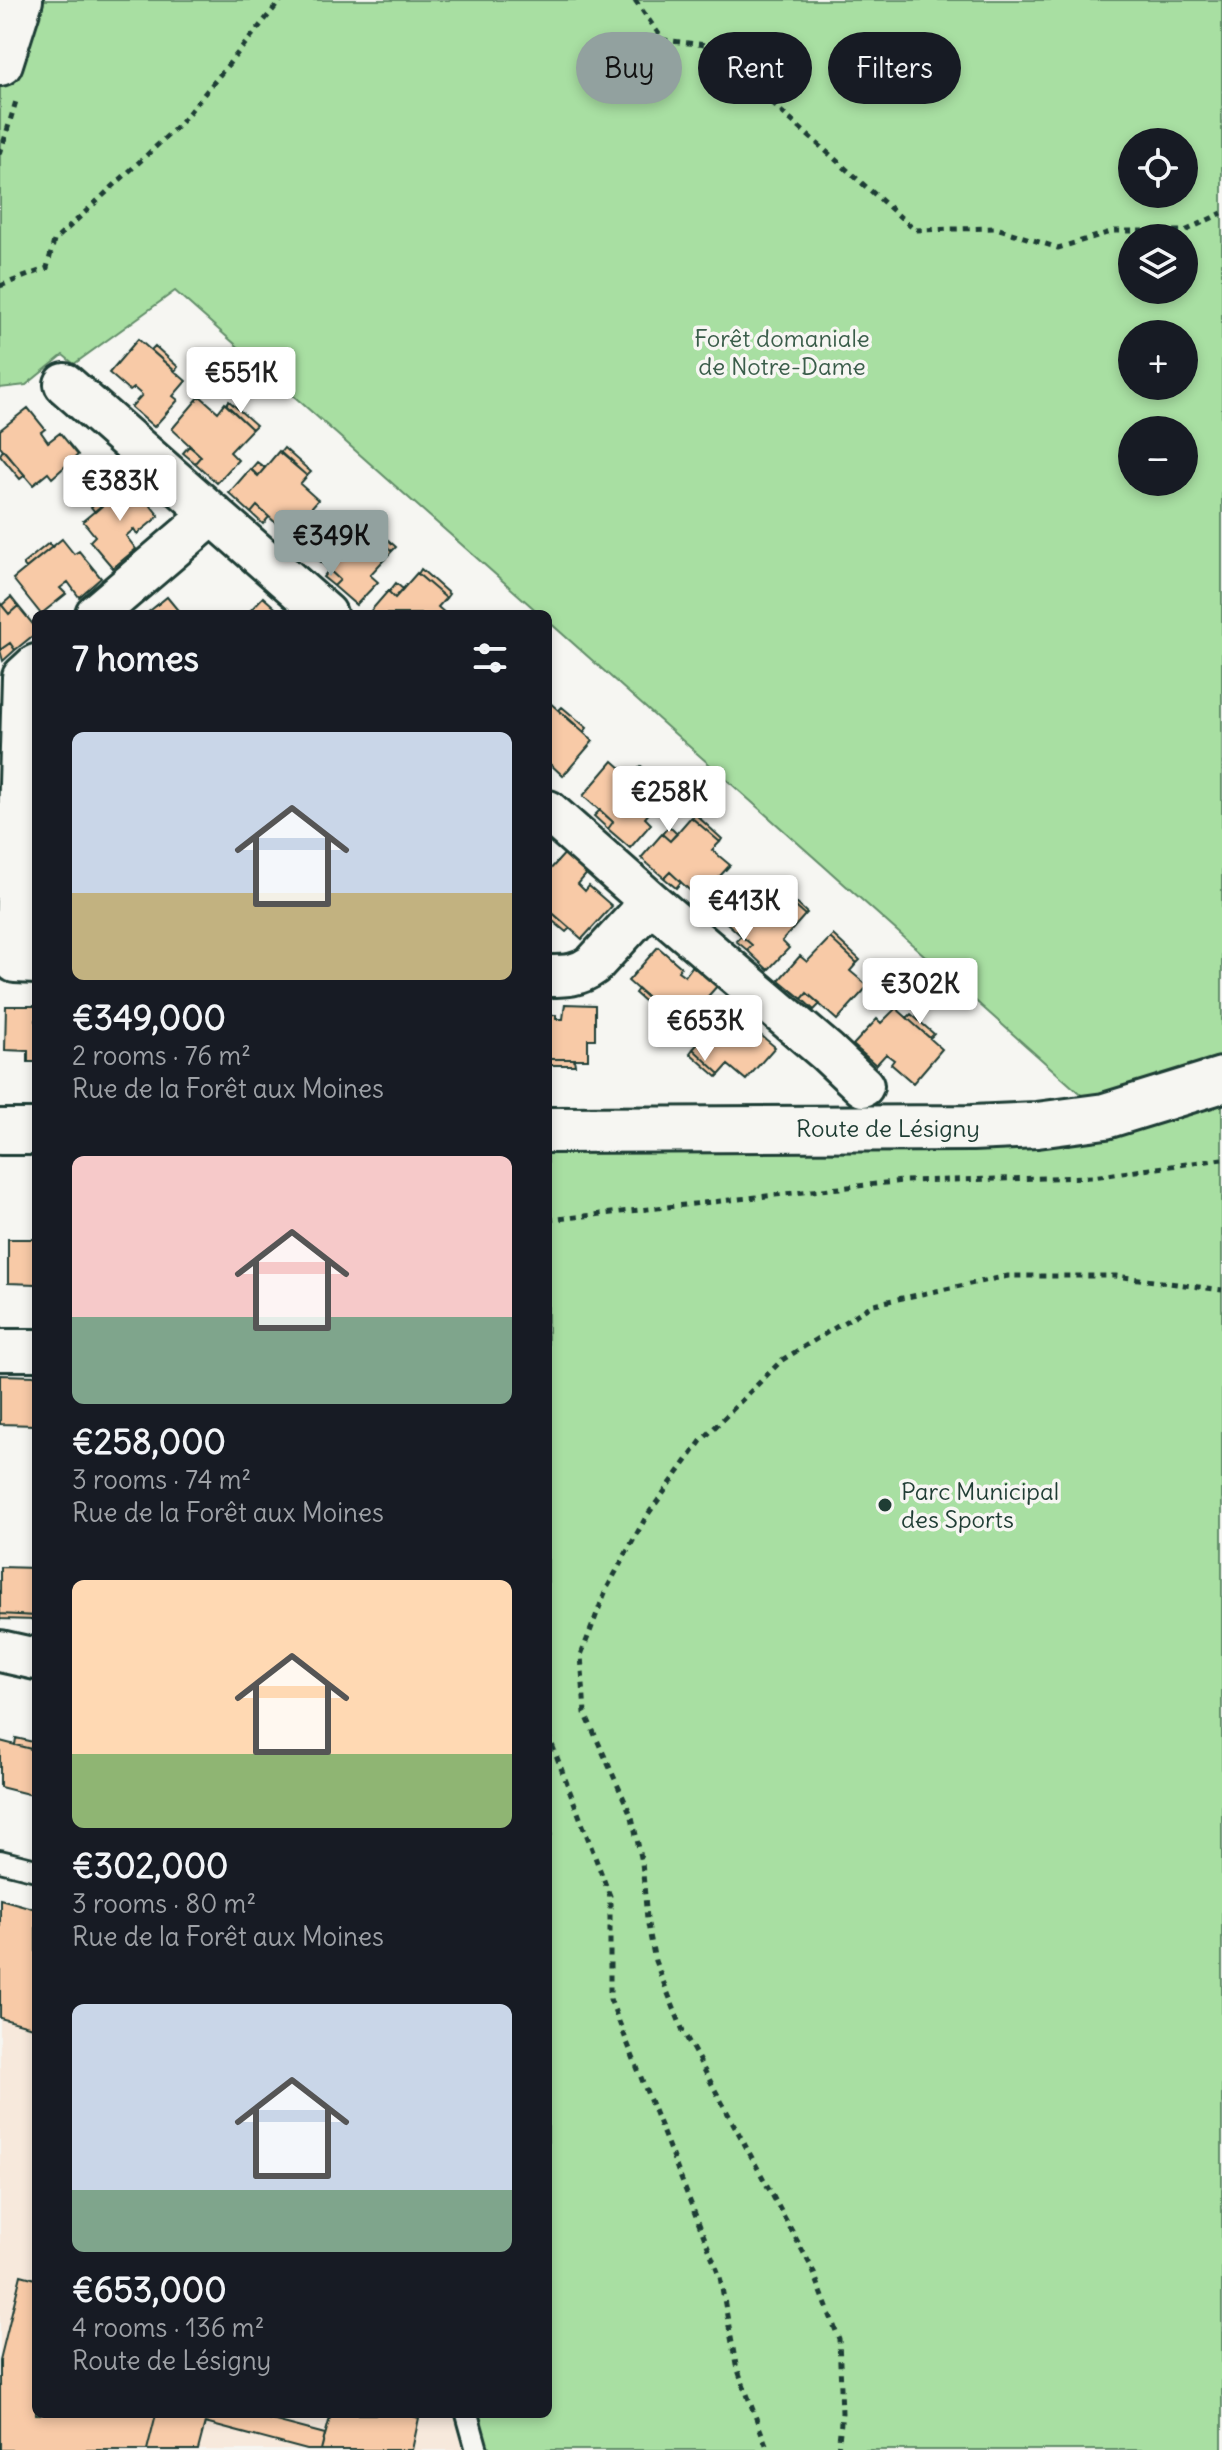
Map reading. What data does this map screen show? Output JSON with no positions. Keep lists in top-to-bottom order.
{
  "streets": {
    "street": ["Route de Lésigny"]
  },
  "parks": ["Forêt domaniale de Notre-Dame"],
  "places": ["Parc Municipal des Sports"],
  "page": {
    "chip": ["Buy", "Rent", "Filters"],
    "map_buttons": ["+", "−"],
    "price": [
      "€551K",
      "€383K",
      "€349K",
      "€258K",
      "€413K",
      "€302K",
      "€653K"
    ],
    "heading": "7 homes",
    "list": [
      {
        "name": "€349,000",
        "note": "2 rooms · 76 m² · Rue de la Forêt aux Moines"
      },
      {
        "name": "€258,000",
        "note": "3 rooms · 74 m² · Rue de la Forêt aux Moines"
      },
      {
        "name": "€302,000",
        "note": "3 rooms · 80 m² · Rue de la Forêt aux Moines"
      },
      {
        "name": "€653,000",
        "note": "4 rooms · 136 m² · Route de Lésigny"
      }
    ]
  }
}
